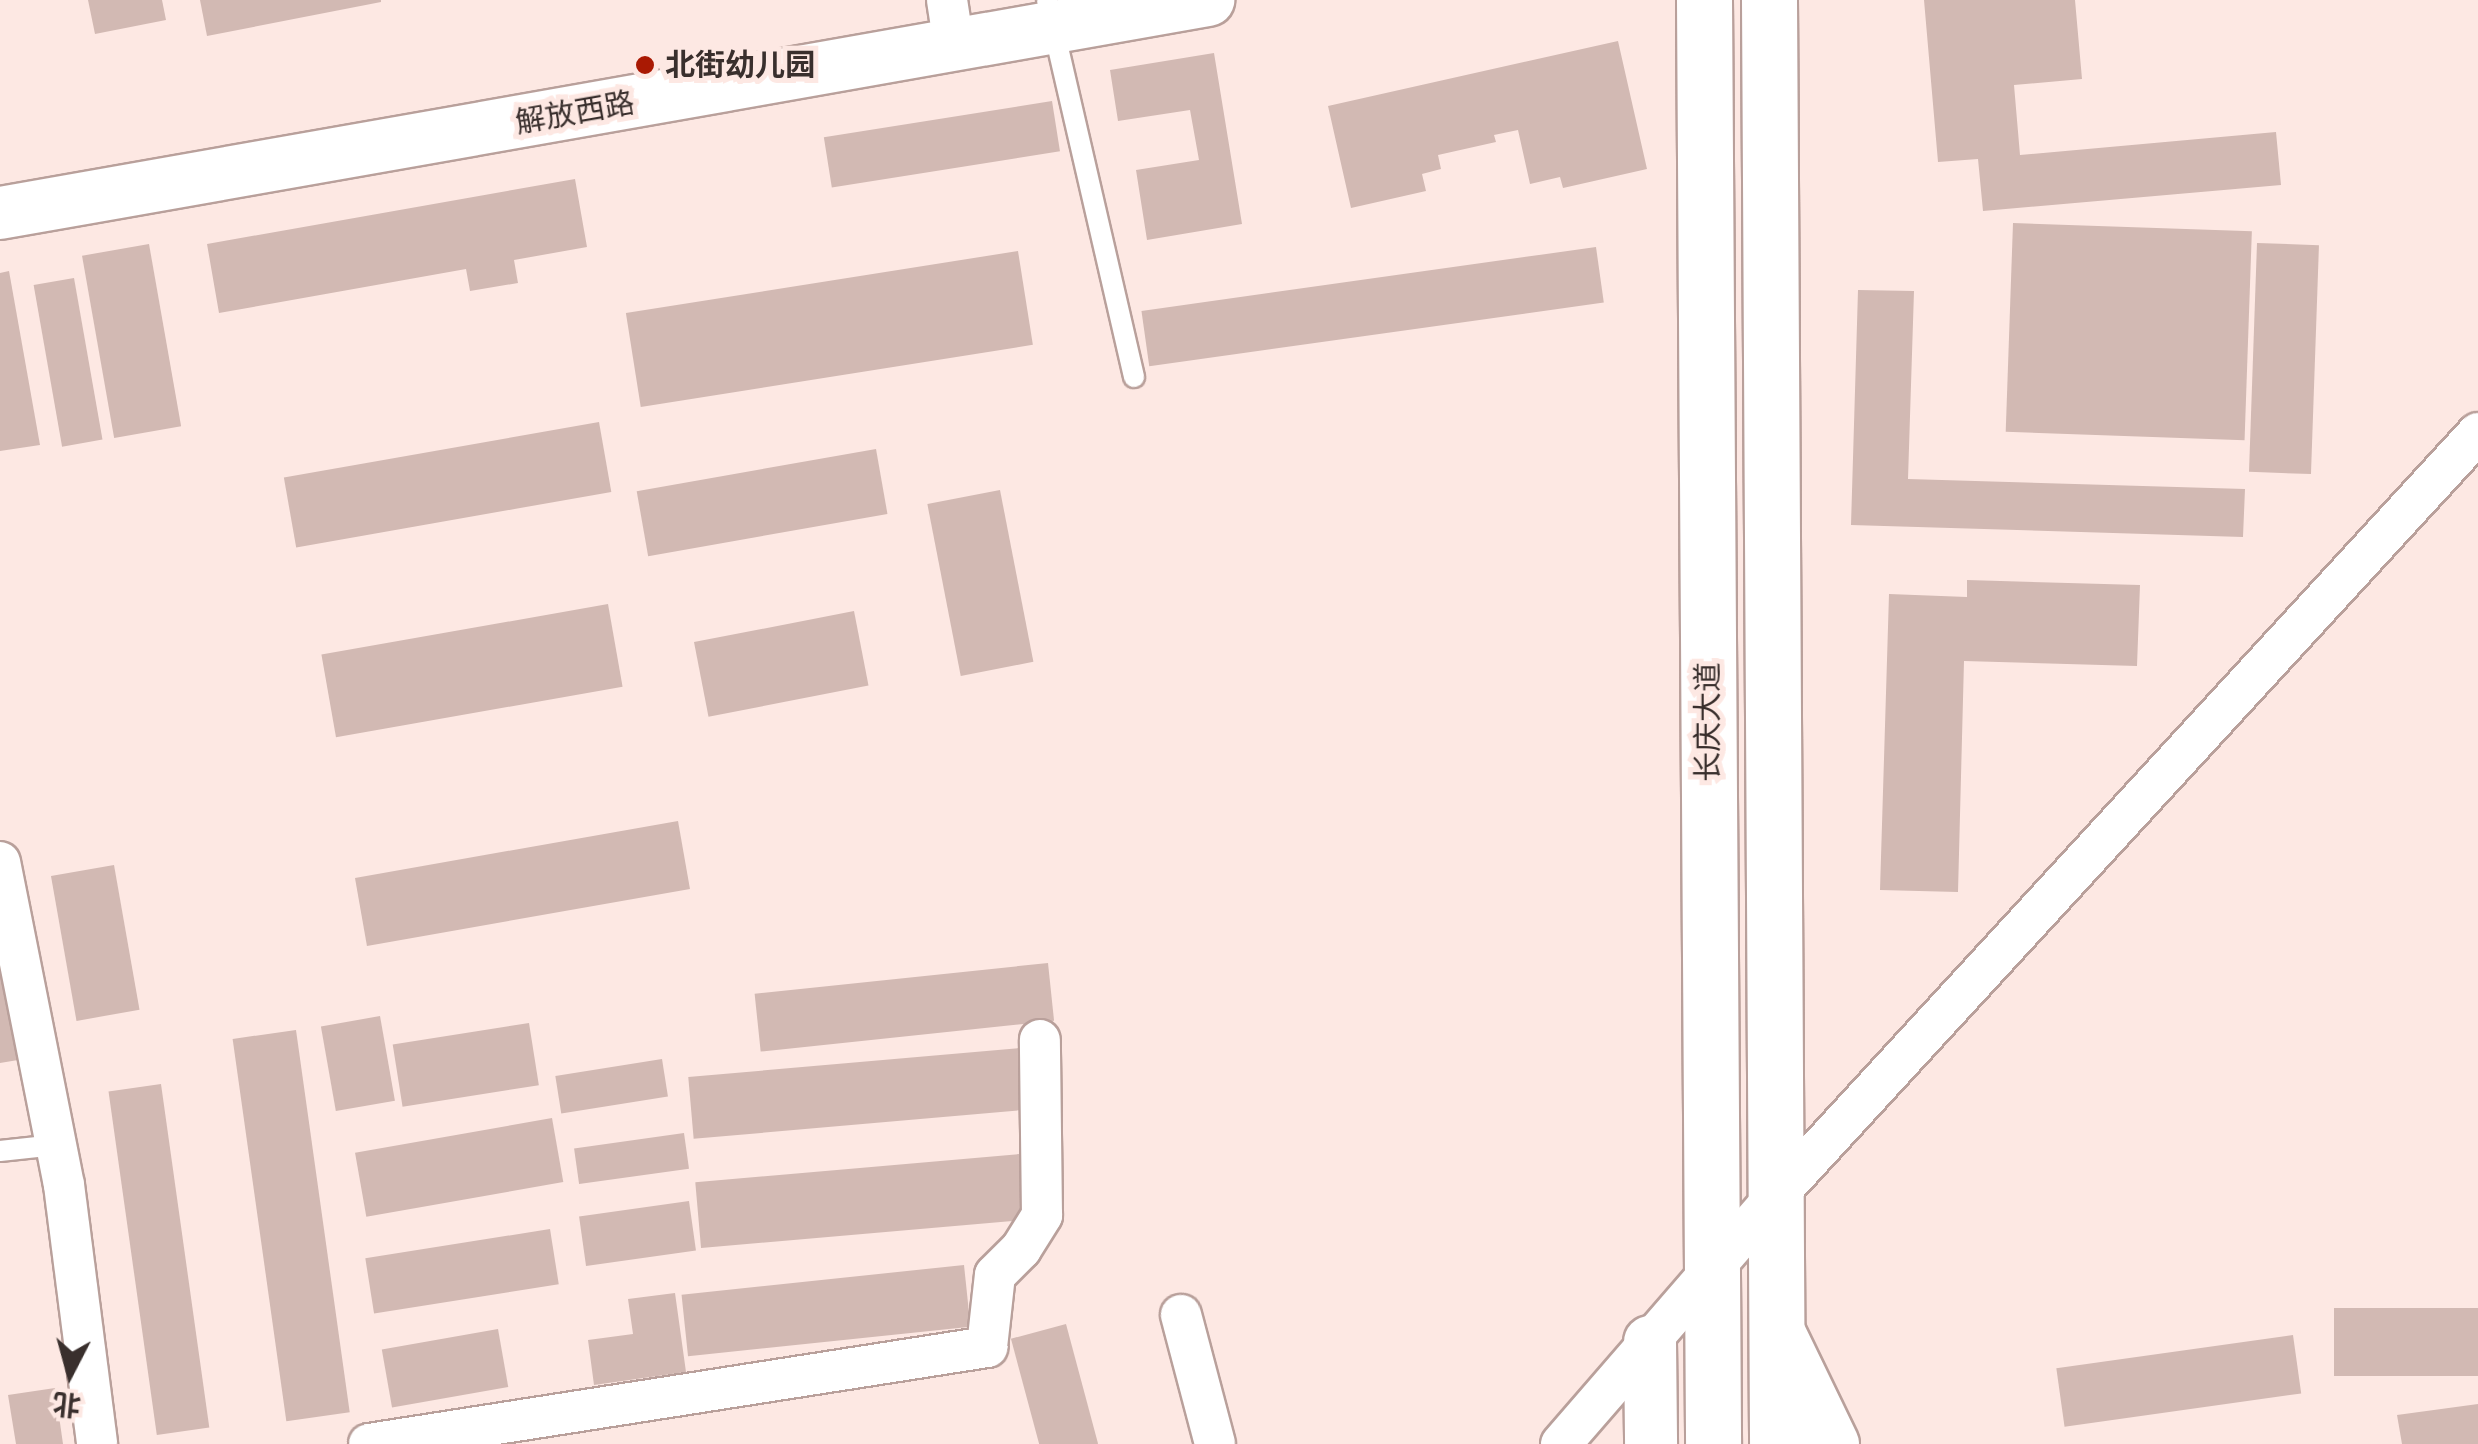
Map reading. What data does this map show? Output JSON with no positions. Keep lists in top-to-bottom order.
{
  "streets": {
    "main road": ["长庆大道"],
    "street": ["解放西路"]
  },
  "places": ["北街幼儿园"],
  "north": "bottom"
}
